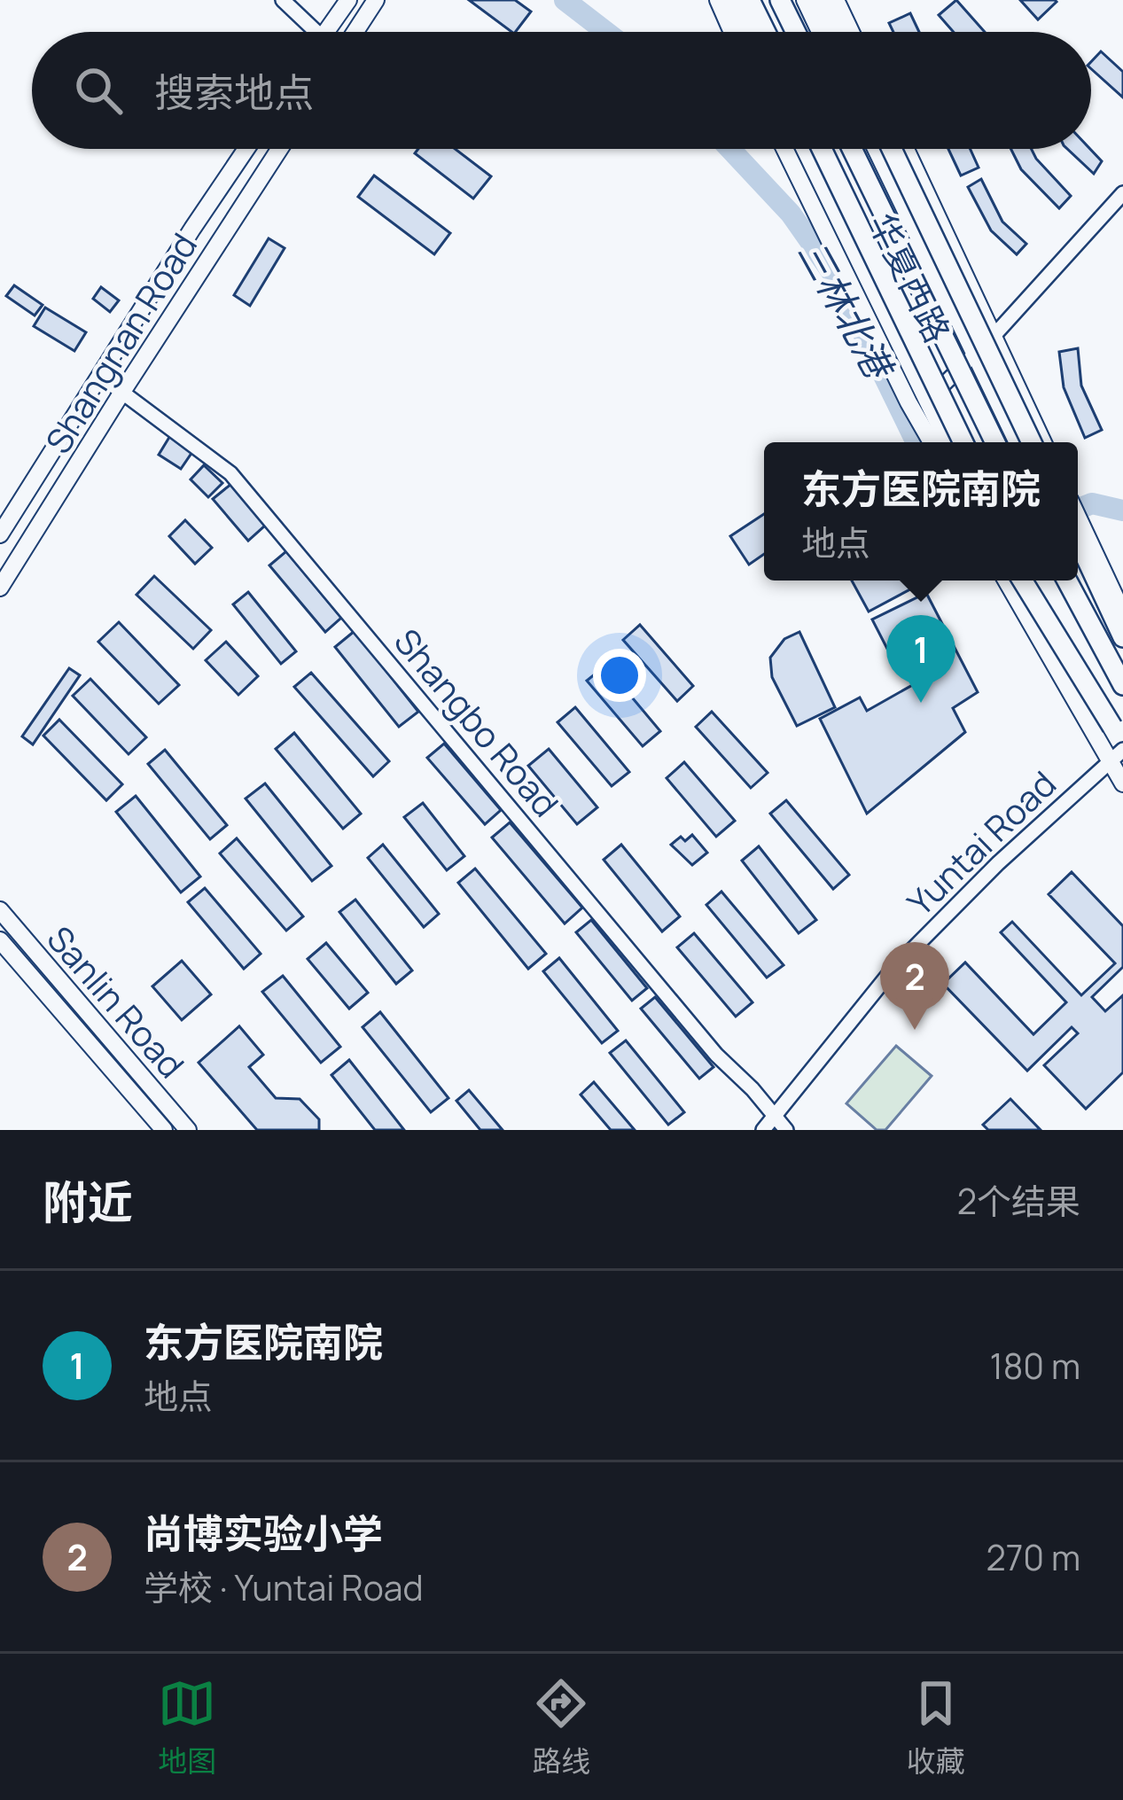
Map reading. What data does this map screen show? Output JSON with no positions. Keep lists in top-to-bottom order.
{
  "streets": {
    "main road": ["华夏西路", "Shangnan Road", "Sanlin Road"],
    "street": ["Shangbo Road", "Yuntai Road"]
  },
  "crossings": [
    ["Shangnan Road", "Shangbo Road"],
    ["Shangbo Road", "Yuntai Road"]
  ],
  "water": ["三林北港"],
  "page": {
    "search": "搜索地点",
    "popup": ["东方医院南院", "地点"],
    "pins": ["1", "2"],
    "heading": ["附近", "2个结果"],
    "list": [
      {
        "mark": "1",
        "name": "东方医院南院",
        "note": "地点",
        "value": "180 m"
      },
      {
        "mark": "2",
        "name": "尚博实验小学",
        "note": "学校 · Yuntai Road",
        "value": "270 m"
      }
    ],
    "nav": ["地图", "路线", "收藏"]
  }
}
